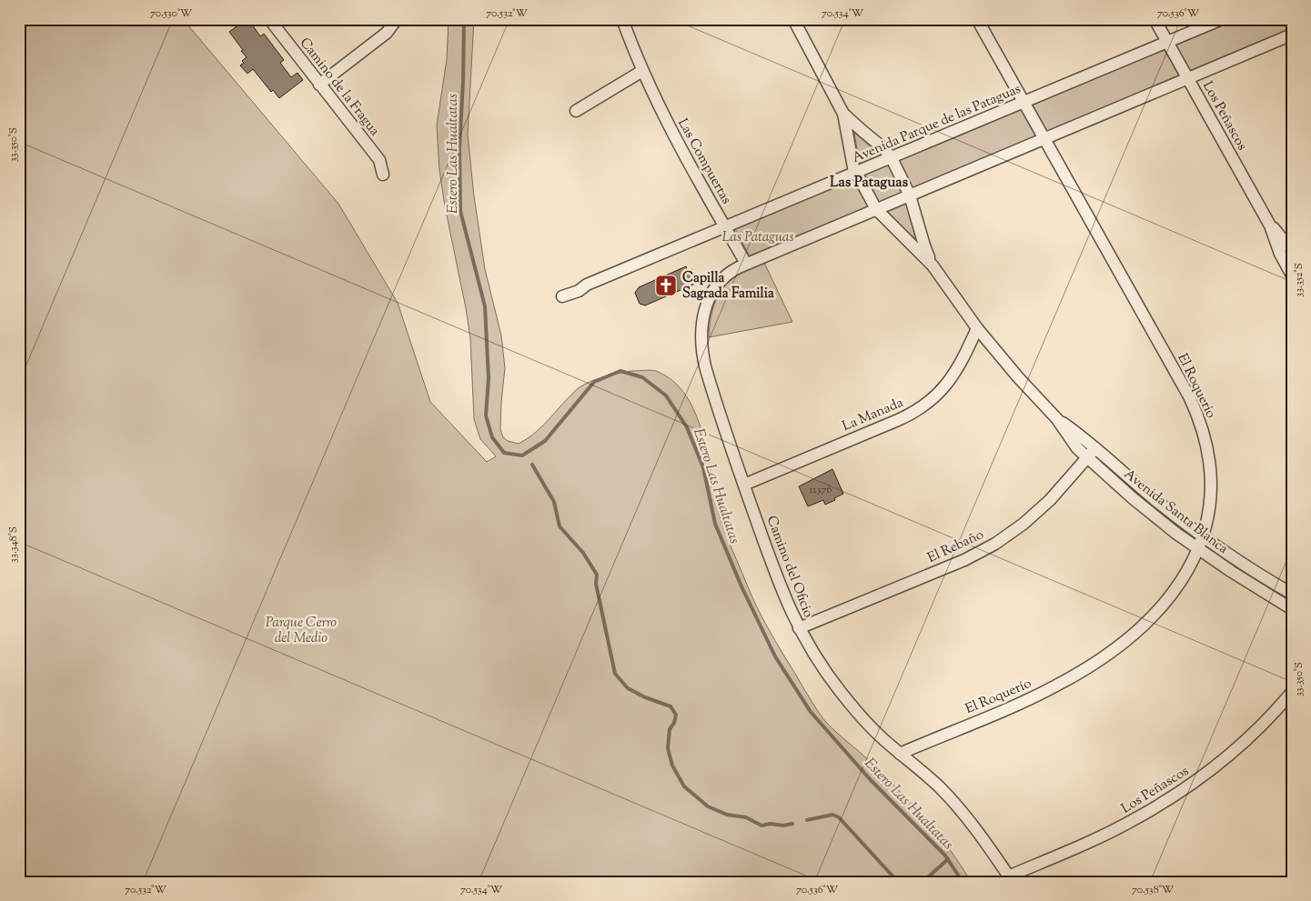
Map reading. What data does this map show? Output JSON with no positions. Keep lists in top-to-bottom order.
{
  "streets": {
    "street": [
      "Camino de la Fragua",
      "Los Peñascos",
      "Avenida Parque de las Pataguas",
      "Las Compuertas",
      "El Roquerío",
      "La Manada",
      "Avenida Santa Blanca",
      "El Rebaño",
      "Camino del Oficio"
    ]
  },
  "crossings": [
    ["Los Peñascos", "Avenida Parque de las Pataguas"],
    ["Los Peñascos", "Camino del Oficio"],
    ["Avenida Parque de las Pataguas", "Las Compuertas"],
    ["Avenida Parque de las Pataguas", "El Roquerío"],
    ["Avenida Parque de las Pataguas", "Avenida Santa Blanca"],
    ["Las Compuertas", "Camino del Oficio"],
    ["El Roquerío", "Avenida Santa Blanca"],
    ["El Roquerío", "Camino del Oficio"],
    ["La Manada", "Avenida Santa Blanca"],
    ["La Manada", "Camino del Oficio"],
    ["Avenida Santa Blanca", "El Rebaño"],
    ["El Rebaño", "Camino del Oficio"]
  ],
  "districts": ["Las Pataguas"],
  "water": ["Estero Las Hualtatas"],
  "parks": ["Las Pataguas", "Parque Cerro del Medio"],
  "places": {
    "church": ["Capilla Sagrada Familia"]
  },
  "house_numbers": ["11376"],
  "coordinates": [
    "70.530°W",
    "70.532°W",
    "70.534°W",
    "70.536°W",
    "33.350°S",
    "33.352°S",
    "33.348°S",
    "70.538°W"
  ]
}
